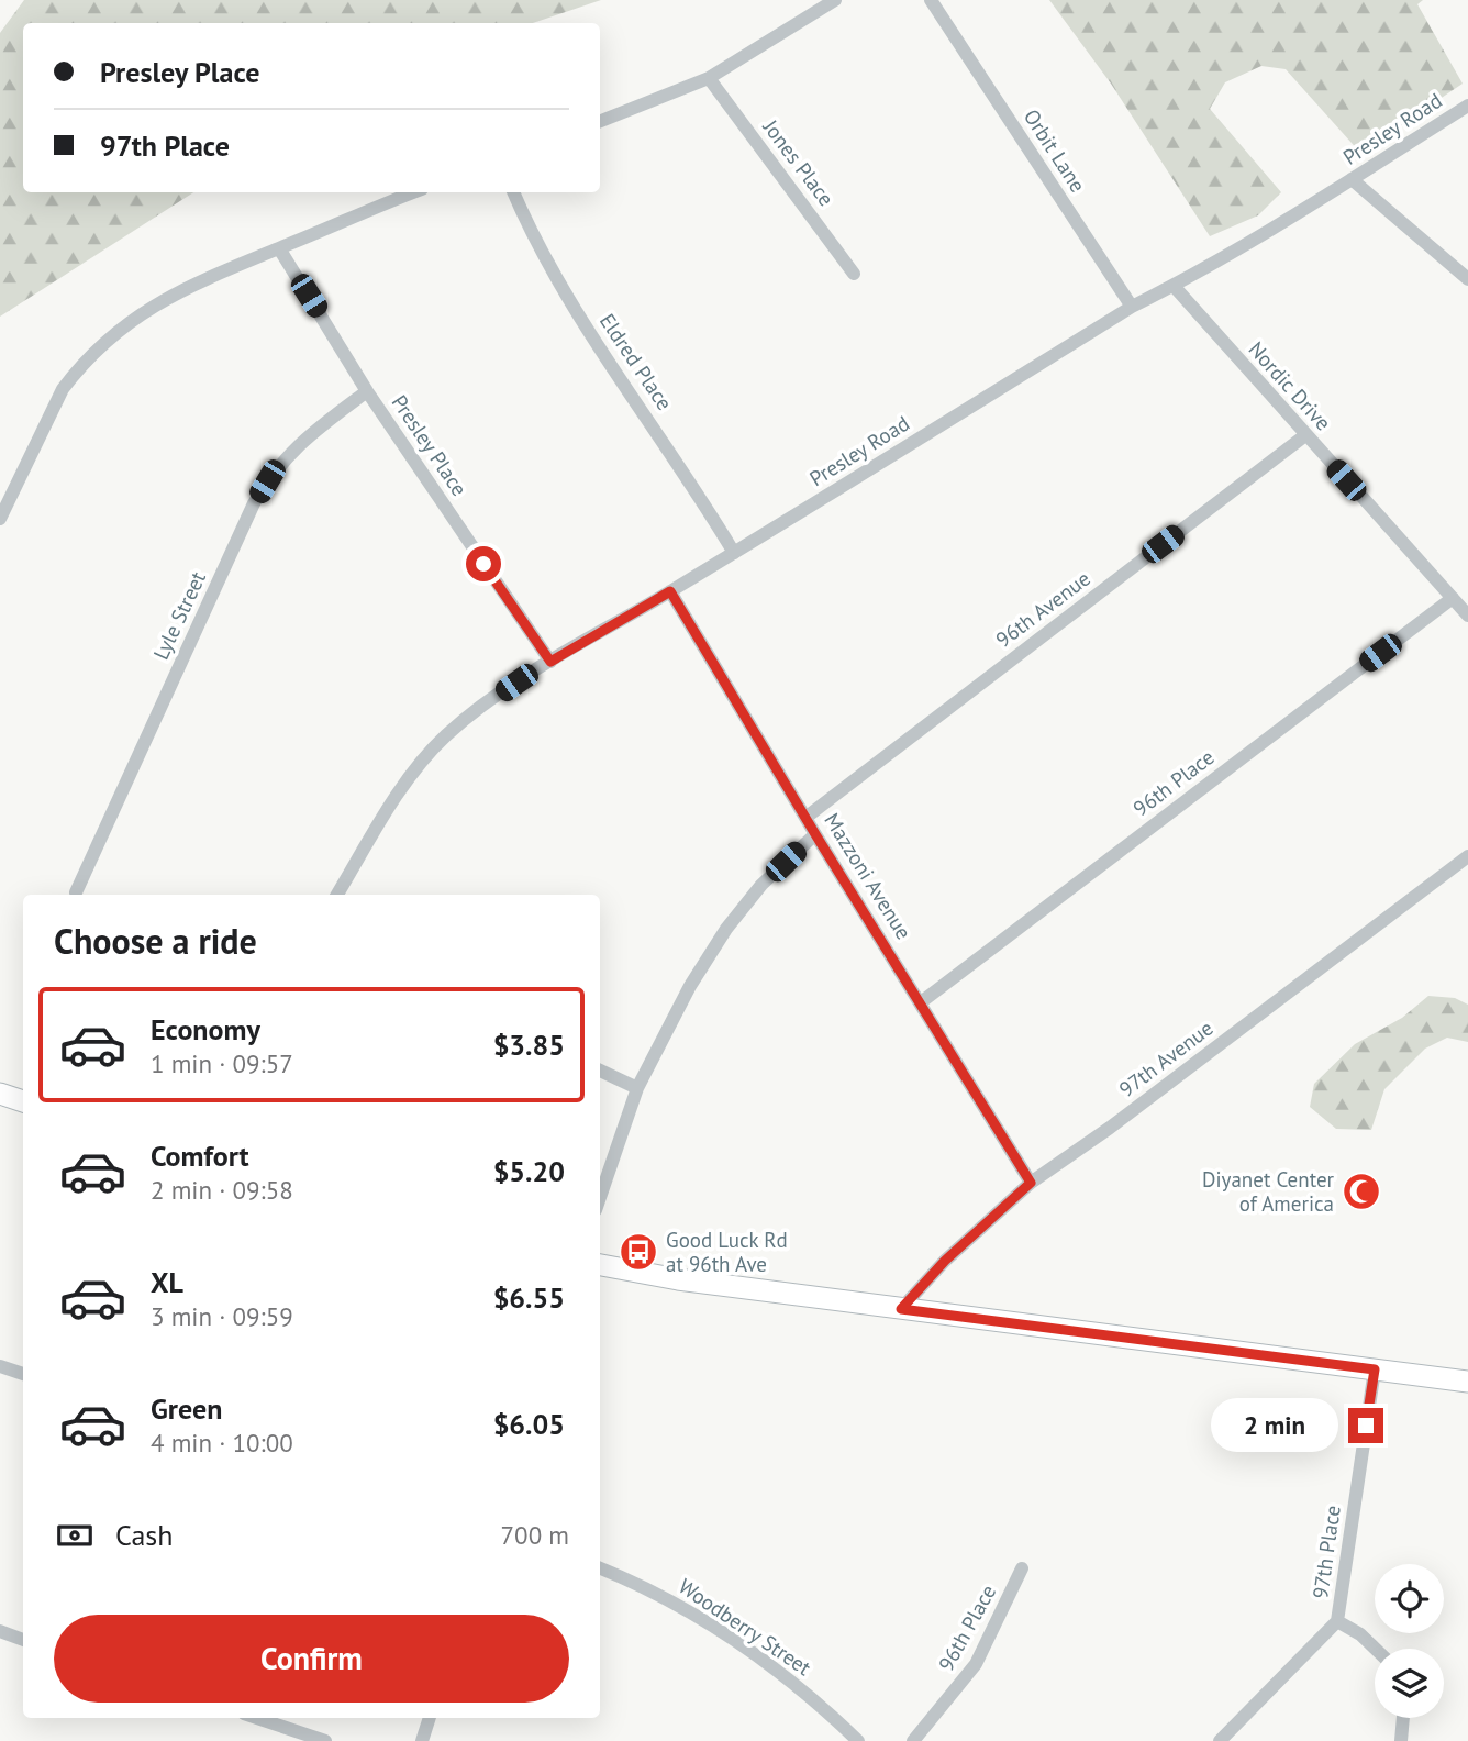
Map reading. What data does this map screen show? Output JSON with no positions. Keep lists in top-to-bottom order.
{
  "streets": {
    "street": [
      "Presley Road",
      "Orbit Lane",
      "Jones Place",
      "Eldred Place",
      "Nordic Drive",
      "Presley Place",
      "96th Avenue",
      "Lyle Street",
      "96th Place",
      "Mazzoni Avenue",
      "97th Avenue",
      "97th Place",
      "Woodberry Street"
    ]
  },
  "crossings": [
    ["Presley Road", "Orbit Lane"],
    ["Presley Road", "Eldred Place"],
    ["Presley Road", "Nordic Drive"],
    ["Presley Road", "Presley Place"],
    ["Presley Road", "Mazzoni Avenue"],
    ["Nordic Drive", "96th Avenue"],
    ["Nordic Drive", "96th Place"],
    ["Presley Place", "Lyle Street"],
    ["96th Avenue", "Mazzoni Avenue"],
    ["96th Place", "Mazzoni Avenue"],
    ["Mazzoni Avenue", "97th Avenue"]
  ],
  "places": {
    "mosque": ["Diyanet Center of America"],
    "bus stop": ["Good Luck Rd at 96th Ave"]
  },
  "page": {
    "banner": ["Presley Place", "97th Place"],
    "heading": "Choose a ride",
    "list": [
      {
        "name": "Economy",
        "note": "1 min · 09:57",
        "value": "$3.85"
      },
      {
        "name": "Comfort",
        "note": "2 min · 09:58",
        "value": "$5.20"
      },
      {
        "name": "XL",
        "note": "3 min · 09:59",
        "value": "$6.55"
      },
      {
        "name": "Green",
        "note": "4 min · 10:00",
        "value": "$6.05"
      }
    ],
    "bubble": "2 min",
    "pay": ["Cash", "700 m"],
    "buttons": "Confirm"
  }
}
